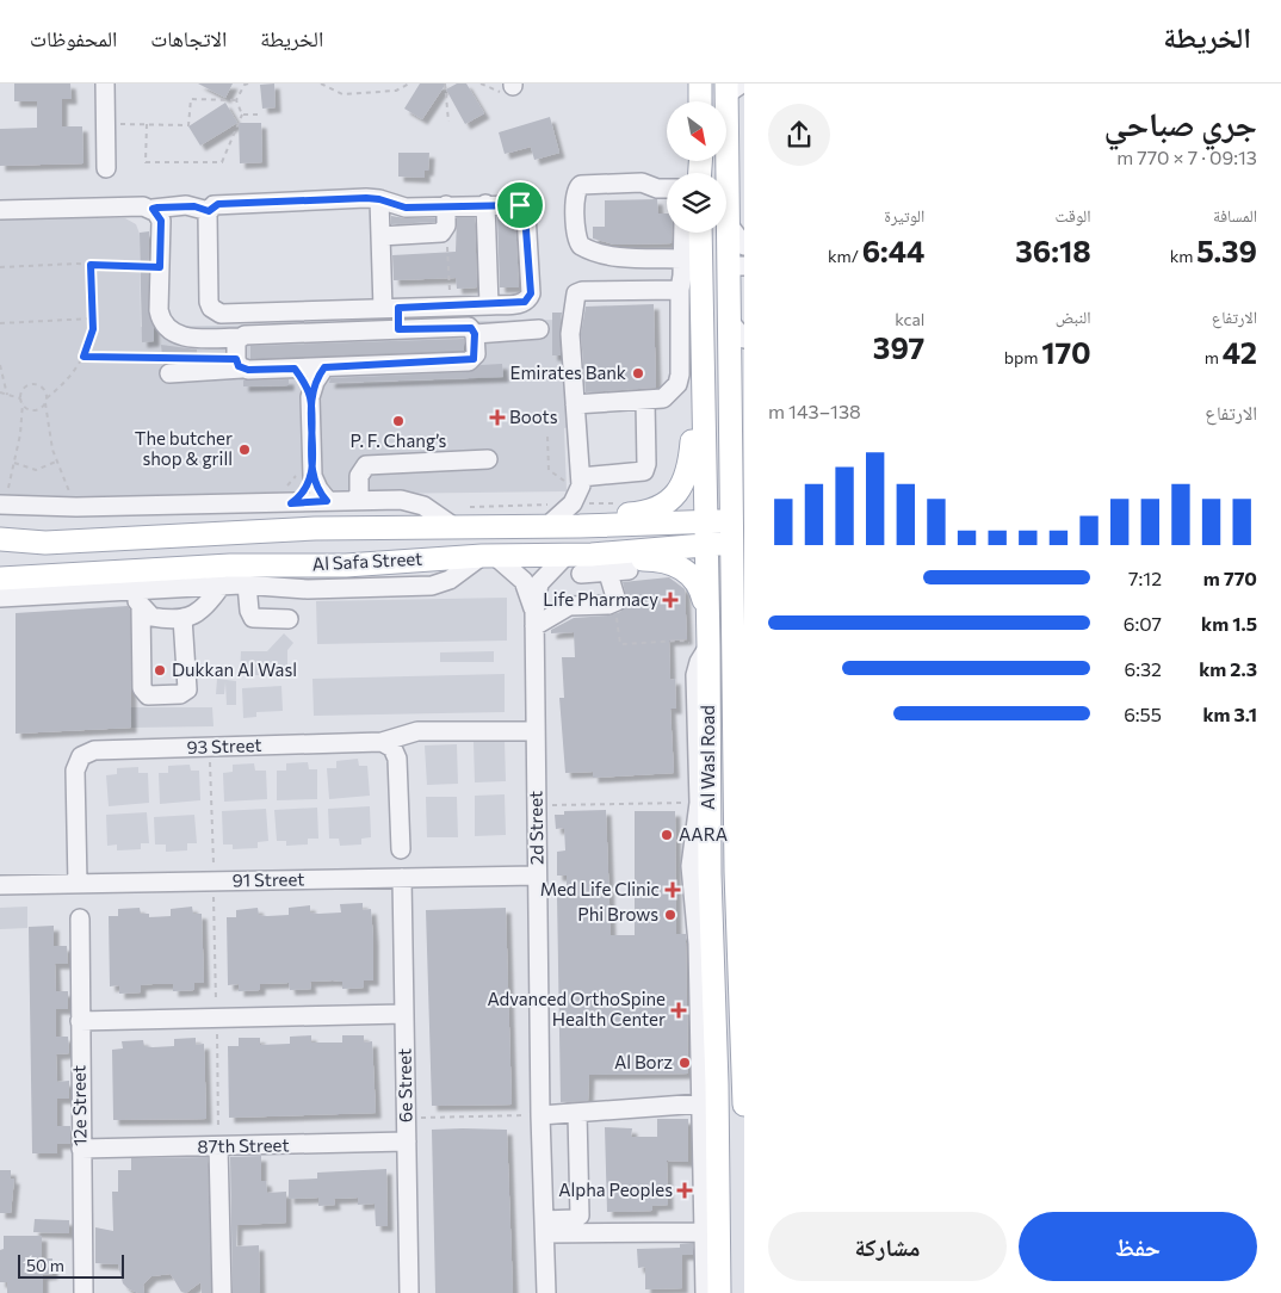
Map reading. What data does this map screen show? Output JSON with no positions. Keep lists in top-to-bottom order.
{
  "streets": {
    "main road": ["Al Safa Street", "Al Wasl Road"],
    "street": [
      "93 Street",
      "2d Street",
      "91 Street",
      "6e Street",
      "12e Street",
      "87th Street"
    ]
  },
  "crossings": [
    ["Al Safa Street", "Al Wasl Road"],
    ["Al Safa Street", "2d Street"],
    ["93 Street", "2d Street"],
    ["93 Street", "91 Street"],
    ["2d Street", "91 Street"],
    ["91 Street", "6e Street"],
    ["6e Street", "87th Street"],
    ["12e Street", "87th Street"]
  ],
  "places": {
    "other": [
      "Emirates Bank",
      "P. F. Chang’s",
      "The butcher shop & grill",
      "Dukkan Al Wasl",
      "AARA",
      "Phi Brows",
      "Al Borz"
    ],
    "health": [
      "Boots",
      "Life Pharmacy",
      "Med Life Clinic",
      "Advanced OrthoSpine Health Center",
      "Alpha Peoples"
    ]
  },
  "scale_bar": "50 m",
  "north": "bottom right",
  "page": {
    "header": "الخريطة",
    "nav": ["الخريطة", "الاتجاهات", "المحفوظات"],
    "heading": ["جري صباحي", "09:13 · 7 × 770 m"],
    "stats": [
      ["المسافة", "5.39 km"],
      ["الوقت", "36:18"],
      ["الوتيرة", "6:44 /km"],
      ["الارتفاع", "42 m"],
      ["النبض", "170 bpm"],
      ["kcal", "397"]
    ],
    "chart": ["الارتفاع", "138–143 m"],
    "list": [
      {
        "name": "770 m",
        "note": "7:12"
      },
      {
        "name": "1.5 km",
        "note": "6:07"
      },
      {
        "name": "2.3 km",
        "note": "6:32"
      },
      {
        "name": "3.1 km",
        "note": "6:55"
      }
    ],
    "buttons": ["حفظ", "مشاركة"],
    "scale": "50 m"
  }
}
